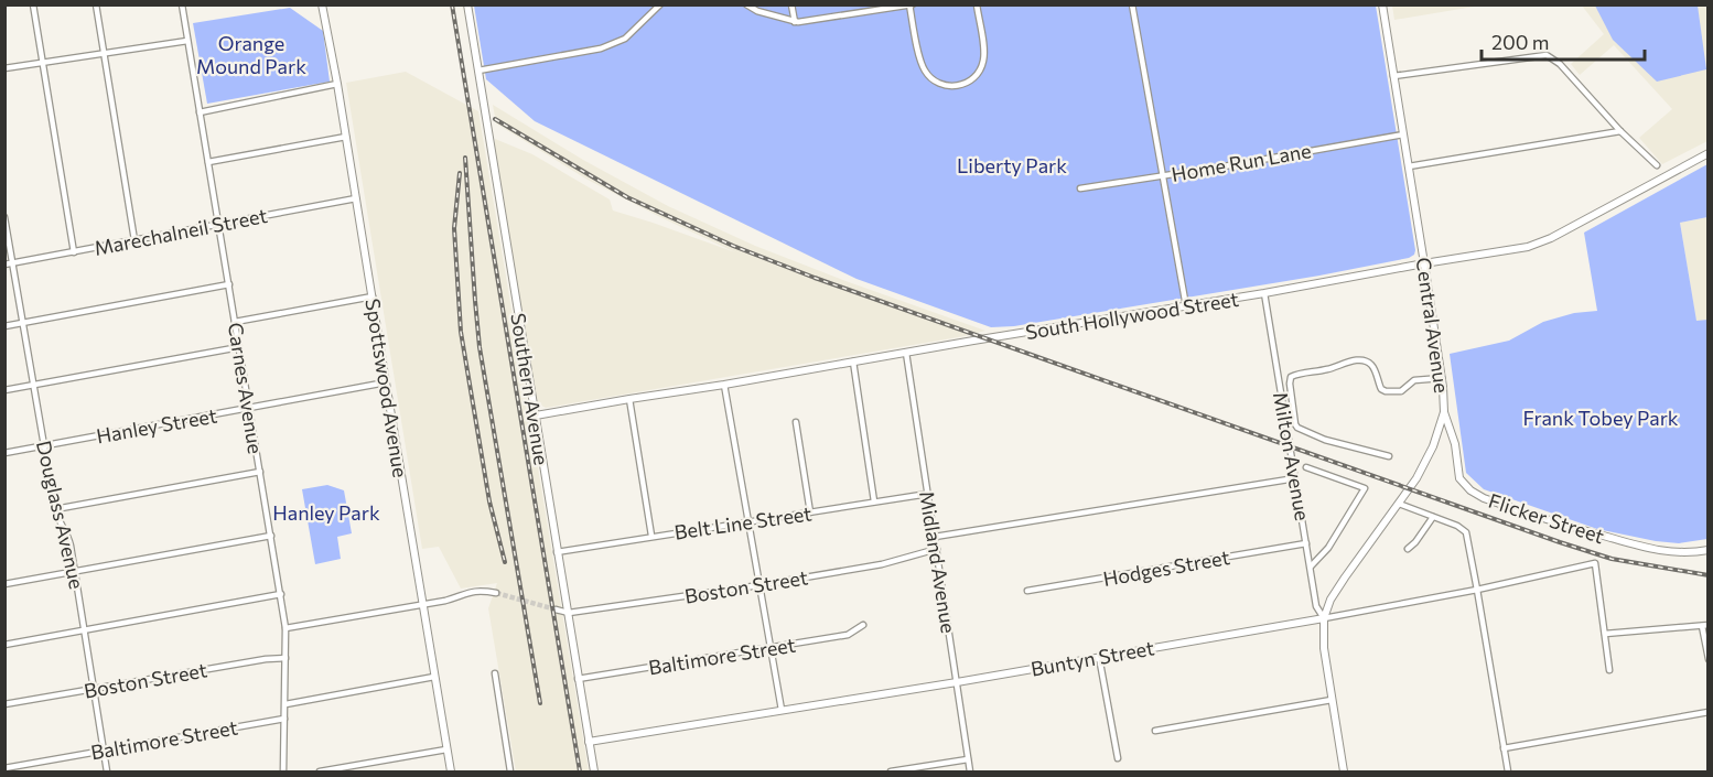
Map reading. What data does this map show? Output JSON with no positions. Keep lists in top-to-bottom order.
{
  "streets": {
    "main road": [
      "South Hollywood Street",
      "Central Avenue",
      "Spottswood Avenue",
      "Southern Avenue",
      "Flicker Street",
      "Buntyn Street"
    ],
    "street": [
      "Home Run Lane",
      "Marechalneil Street",
      "Carnes Avenue",
      "Hanley Street",
      "Milton Avenue",
      "Douglass Avenue",
      "Belt Line Street",
      "Midland Avenue",
      "Hodges Street",
      "Boston Street",
      "Baltimore Street"
    ]
  },
  "crossings": [
    ["Home Run Lane", "Central Avenue"],
    ["Marechalneil Street", "Carnes Avenue"],
    ["Marechalneil Street", "Spottswood Avenue"],
    ["Marechalneil Street", "Douglass Avenue"],
    ["South Hollywood Street", "Central Avenue"],
    ["South Hollywood Street", "Southern Avenue"],
    ["South Hollywood Street", "Milton Avenue"],
    ["South Hollywood Street", "Midland Avenue"],
    ["Central Avenue", "Milton Avenue"],
    ["Central Avenue", "Flicker Street"],
    ["Central Avenue", "Buntyn Street"],
    ["Carnes Avenue", "Hanley Street"],
    ["Carnes Avenue", "Boston Street"],
    ["Carnes Avenue", "Baltimore Street"],
    ["Spottswood Avenue", "Hanley Street"],
    ["Southern Avenue", "Belt Line Street"],
    ["Southern Avenue", "Boston Street"],
    ["Southern Avenue", "Baltimore Street"],
    ["Southern Avenue", "Buntyn Street"],
    ["Hanley Street", "Douglass Avenue"],
    ["Milton Avenue", "Hodges Street"],
    ["Milton Avenue", "Buntyn Street"],
    ["Douglass Avenue", "Boston Street"],
    ["Douglass Avenue", "Baltimore Street"],
    ["Belt Line Street", "Midland Avenue"],
    ["Midland Avenue", "Boston Street"],
    ["Midland Avenue", "Buntyn Street"]
  ],
  "parks": [
    "Orange Mound Park",
    "Liberty Park",
    "Frank Tobey Park",
    "Hanley Park"
  ],
  "scale_bar": "200 m"
}
